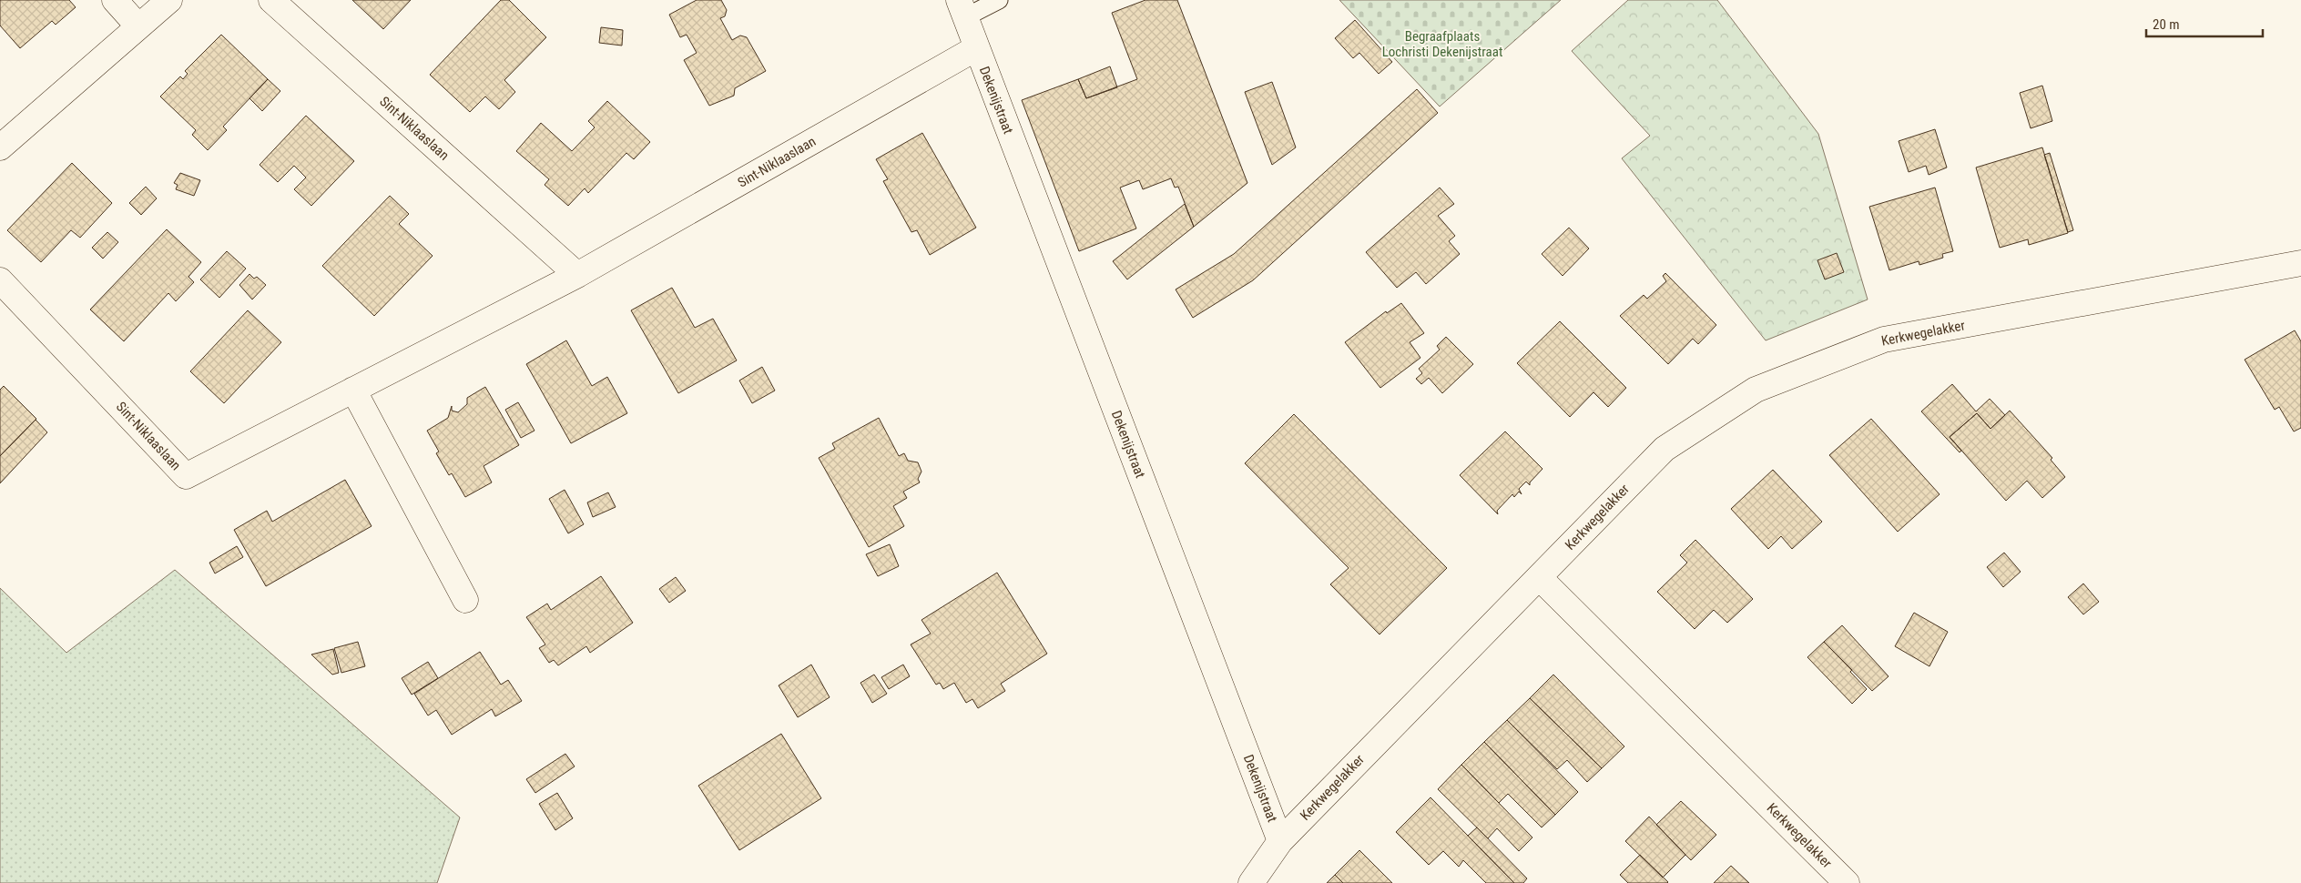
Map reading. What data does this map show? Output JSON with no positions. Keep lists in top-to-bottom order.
{
  "streets": {
    "street": ["Dekenijstraat", "Sint-Niklaaslaan", "Kerkwegelakker"]
  },
  "crossings": [
    ["Dekenijstraat", "Sint-Niklaaslaan"],
    ["Dekenijstraat", "Kerkwegelakker"]
  ],
  "parks": ["Begraafplaats Lochristi Dekenijstraat"],
  "scale_bar": "20 m"
}
